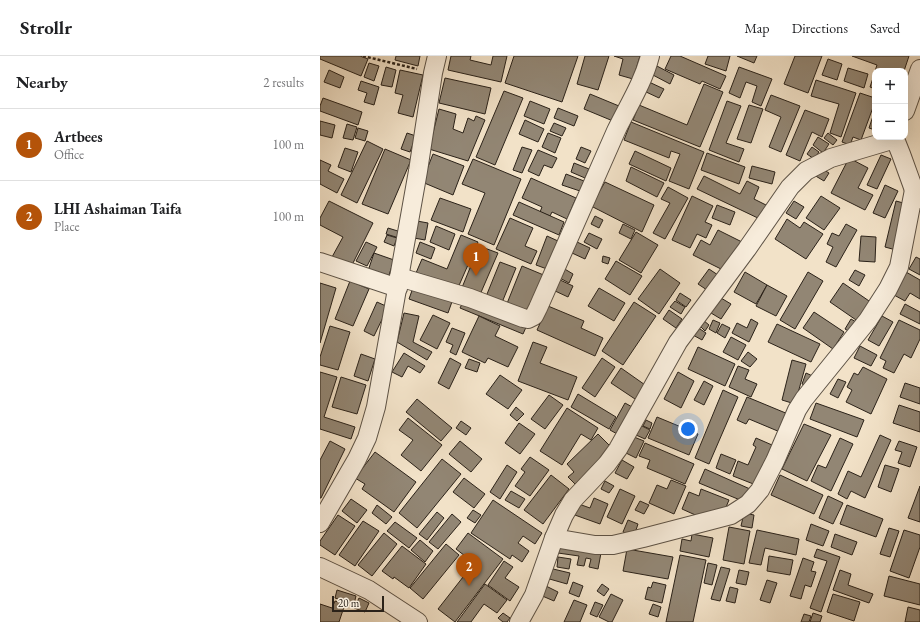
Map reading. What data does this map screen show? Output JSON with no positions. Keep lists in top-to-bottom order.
{
  "scale_bar": "20 m",
  "page": {
    "header": "Strollr",
    "nav": ["Map", "Directions", "Saved"],
    "heading": ["Nearby", "2 results"],
    "map_buttons": ["+", "−"],
    "list": [
      {
        "mark": "1",
        "name": "Artbees",
        "note": "Office",
        "value": "100 m"
      },
      {
        "mark": "2",
        "name": "LHI Ashaiman Taifa",
        "note": "Place",
        "value": "100 m"
      }
    ],
    "pins": ["1", "2"],
    "scale": "20 m"
  }
}
